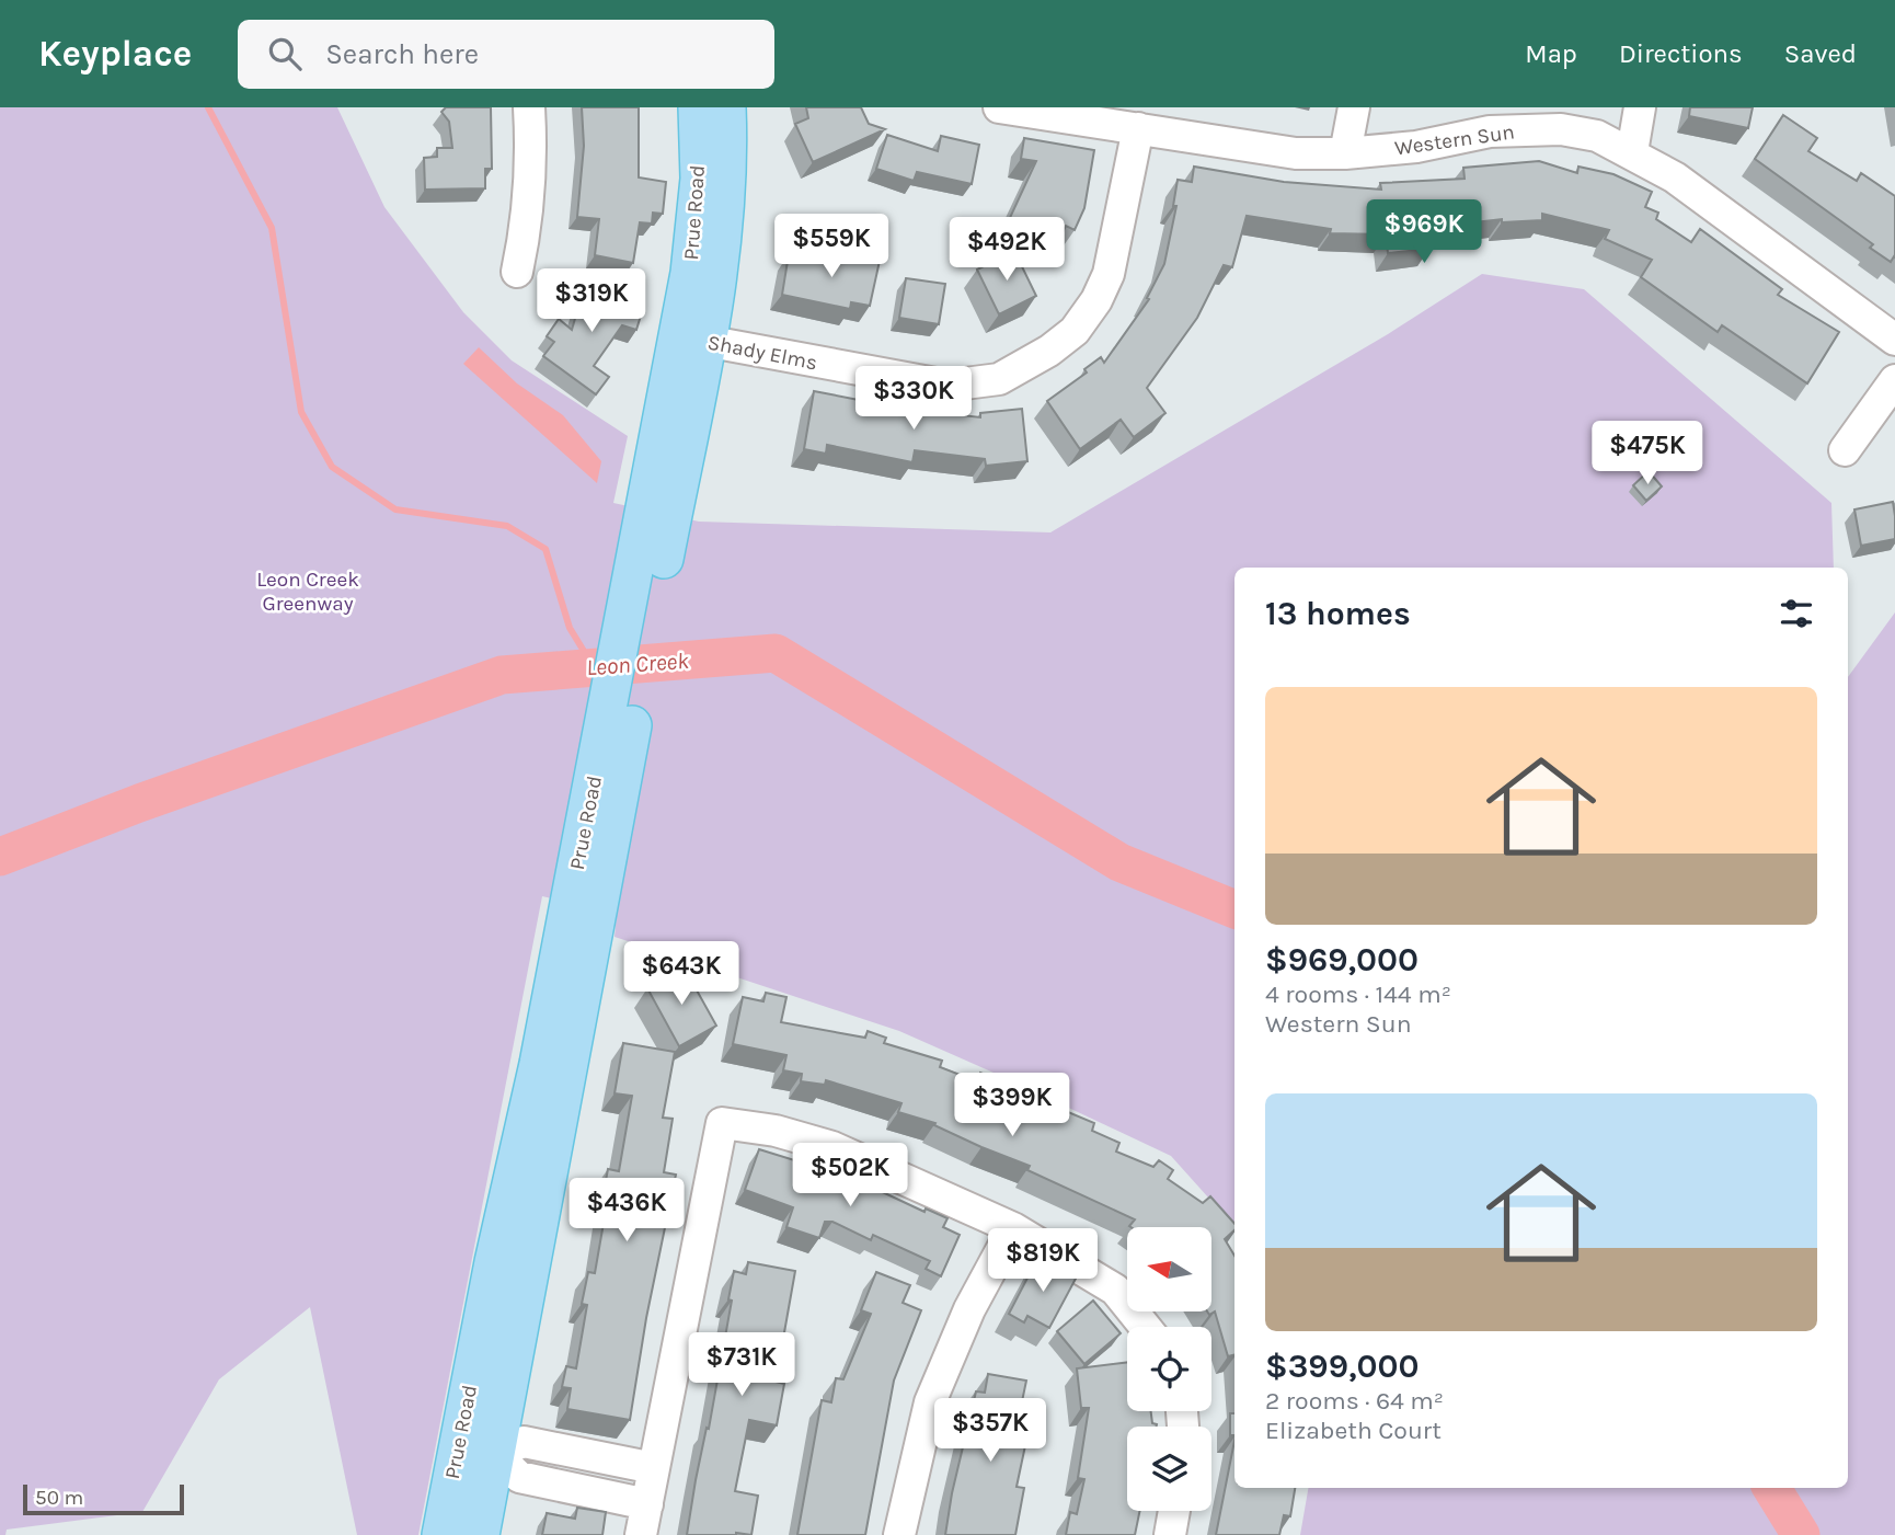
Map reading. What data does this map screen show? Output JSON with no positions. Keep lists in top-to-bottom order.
{
  "streets": {
    "main road": ["Prue Road"],
    "street": ["Western Sun", "Shady Elms"]
  },
  "crossings": [
    ["Western Sun", "Shady Elms"],
    ["Prue Road", "Shady Elms"]
  ],
  "water": ["Leon Creek"],
  "parks": ["Leon Creek Greenway"],
  "scale_bar": "50 m",
  "north": "left",
  "page": {
    "header": "Keyplace",
    "search": "Search here",
    "nav": ["Map", "Directions", "Saved"],
    "price": [
      "$969K",
      "$559K",
      "$492K",
      "$319K",
      "$330K",
      "$475K",
      "$643K",
      "$399K",
      "$502K",
      "$436K",
      "$819K",
      "$731K",
      "$357K"
    ],
    "heading": "13 homes",
    "list": [
      {
        "name": "$969,000",
        "note": "4 rooms · 144 m² · Western Sun"
      },
      {
        "name": "$399,000",
        "note": "2 rooms · 64 m² · Elizabeth Court"
      }
    ],
    "scale": "50 m"
  }
}
